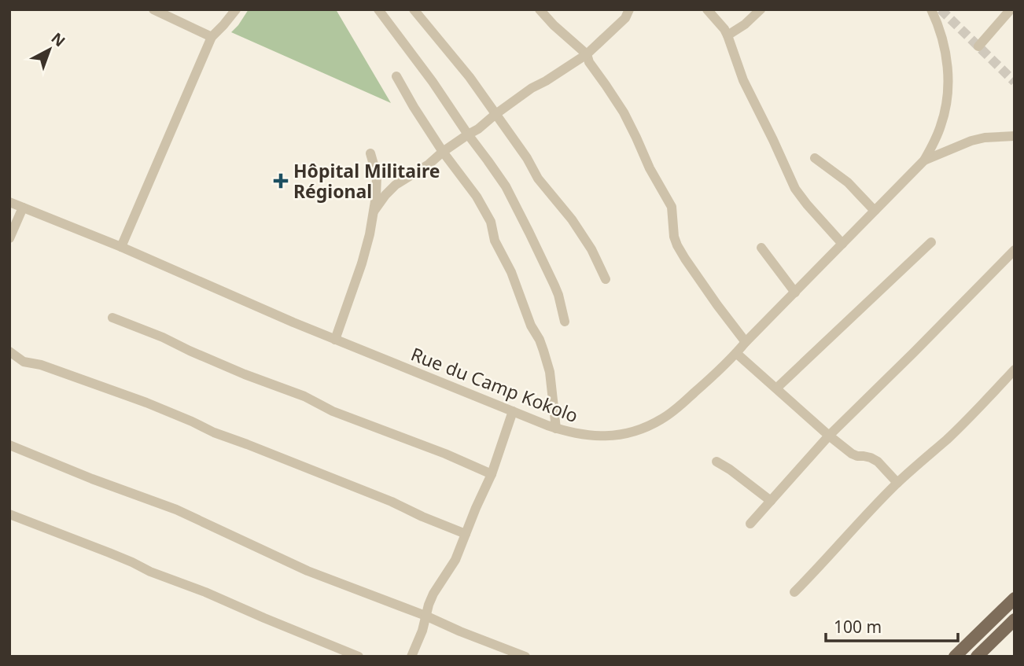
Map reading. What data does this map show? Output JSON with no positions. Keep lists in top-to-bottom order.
{
  "streets": {
    "street": ["Rue du Camp Kokolo"]
  },
  "places": {
    "health": ["Hôpital Militaire Régional"]
  },
  "scale_bar": "100 m",
  "north": "top right"
}
